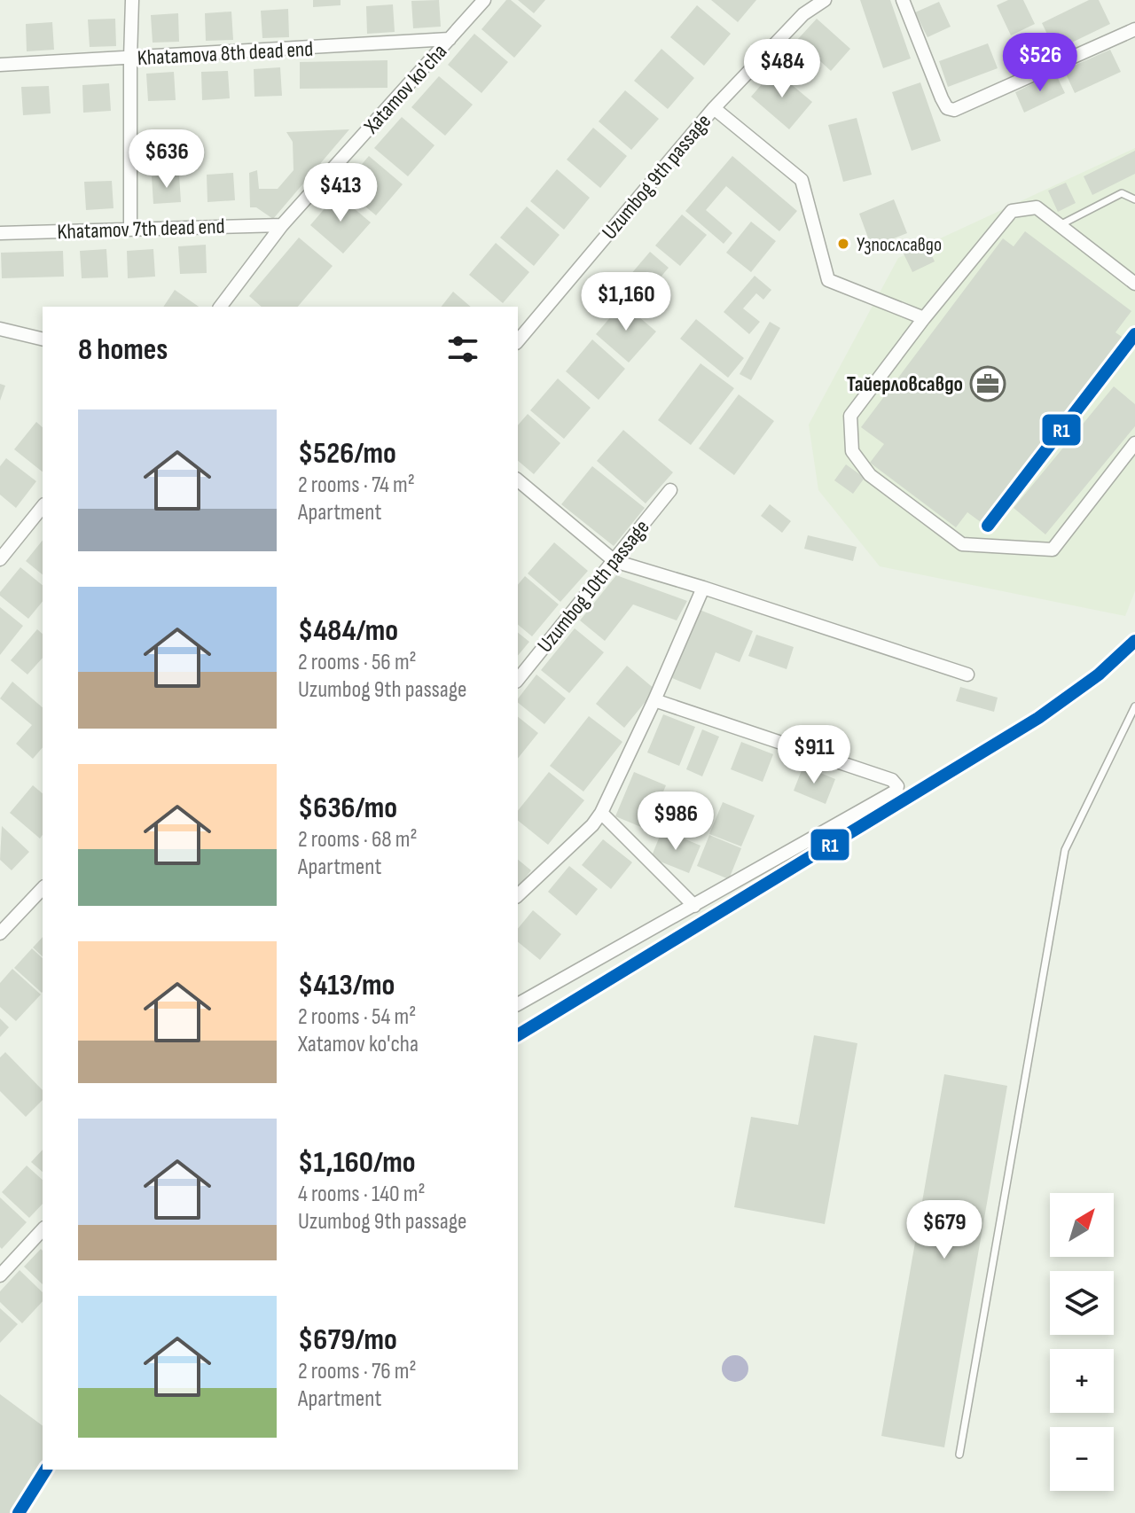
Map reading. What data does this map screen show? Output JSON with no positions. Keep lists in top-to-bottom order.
{
  "streets": {
    "street": [
      "Khatamova 8th dead end",
      "Xatamov ko'cha",
      "Uzumbog 9th passage",
      "Khatamov 7th dead end",
      "Uzumbog 10th passage"
    ]
  },
  "crossings": [
    ["Khatamova 8th dead end", "Xatamov ko'cha"],
    ["Xatamov ko'cha", "Khatamov 7th dead end"]
  ],
  "places": {
    "other": ["Узпослсавдо"],
    "office": ["Тайерловсавдо"]
  },
  "lines": ["transit line R1"],
  "north": "top right",
  "page": {
    "price": [
      "$526",
      "$484",
      "$636",
      "$413",
      "$1,160",
      "$911",
      "$986",
      "$679"
    ],
    "heading": "8 homes",
    "list": [
      {
        "name": "$526/mo",
        "note": "2 rooms · 74 m² · Apartment"
      },
      {
        "name": "$484/mo",
        "note": "2 rooms · 56 m² · Uzumbog 9th passage"
      },
      {
        "name": "$636/mo",
        "note": "2 rooms · 68 m² · Apartment"
      },
      {
        "name": "$413/mo",
        "note": "2 rooms · 54 m² · Xatamov ko'cha"
      },
      {
        "name": "$1,160/mo",
        "note": "4 rooms · 140 m² · Uzumbog 9th passage"
      },
      {
        "name": "$679/mo",
        "note": "2 rooms · 76 m² · Apartment"
      }
    ],
    "map_buttons": ["+", "−"]
  }
}
